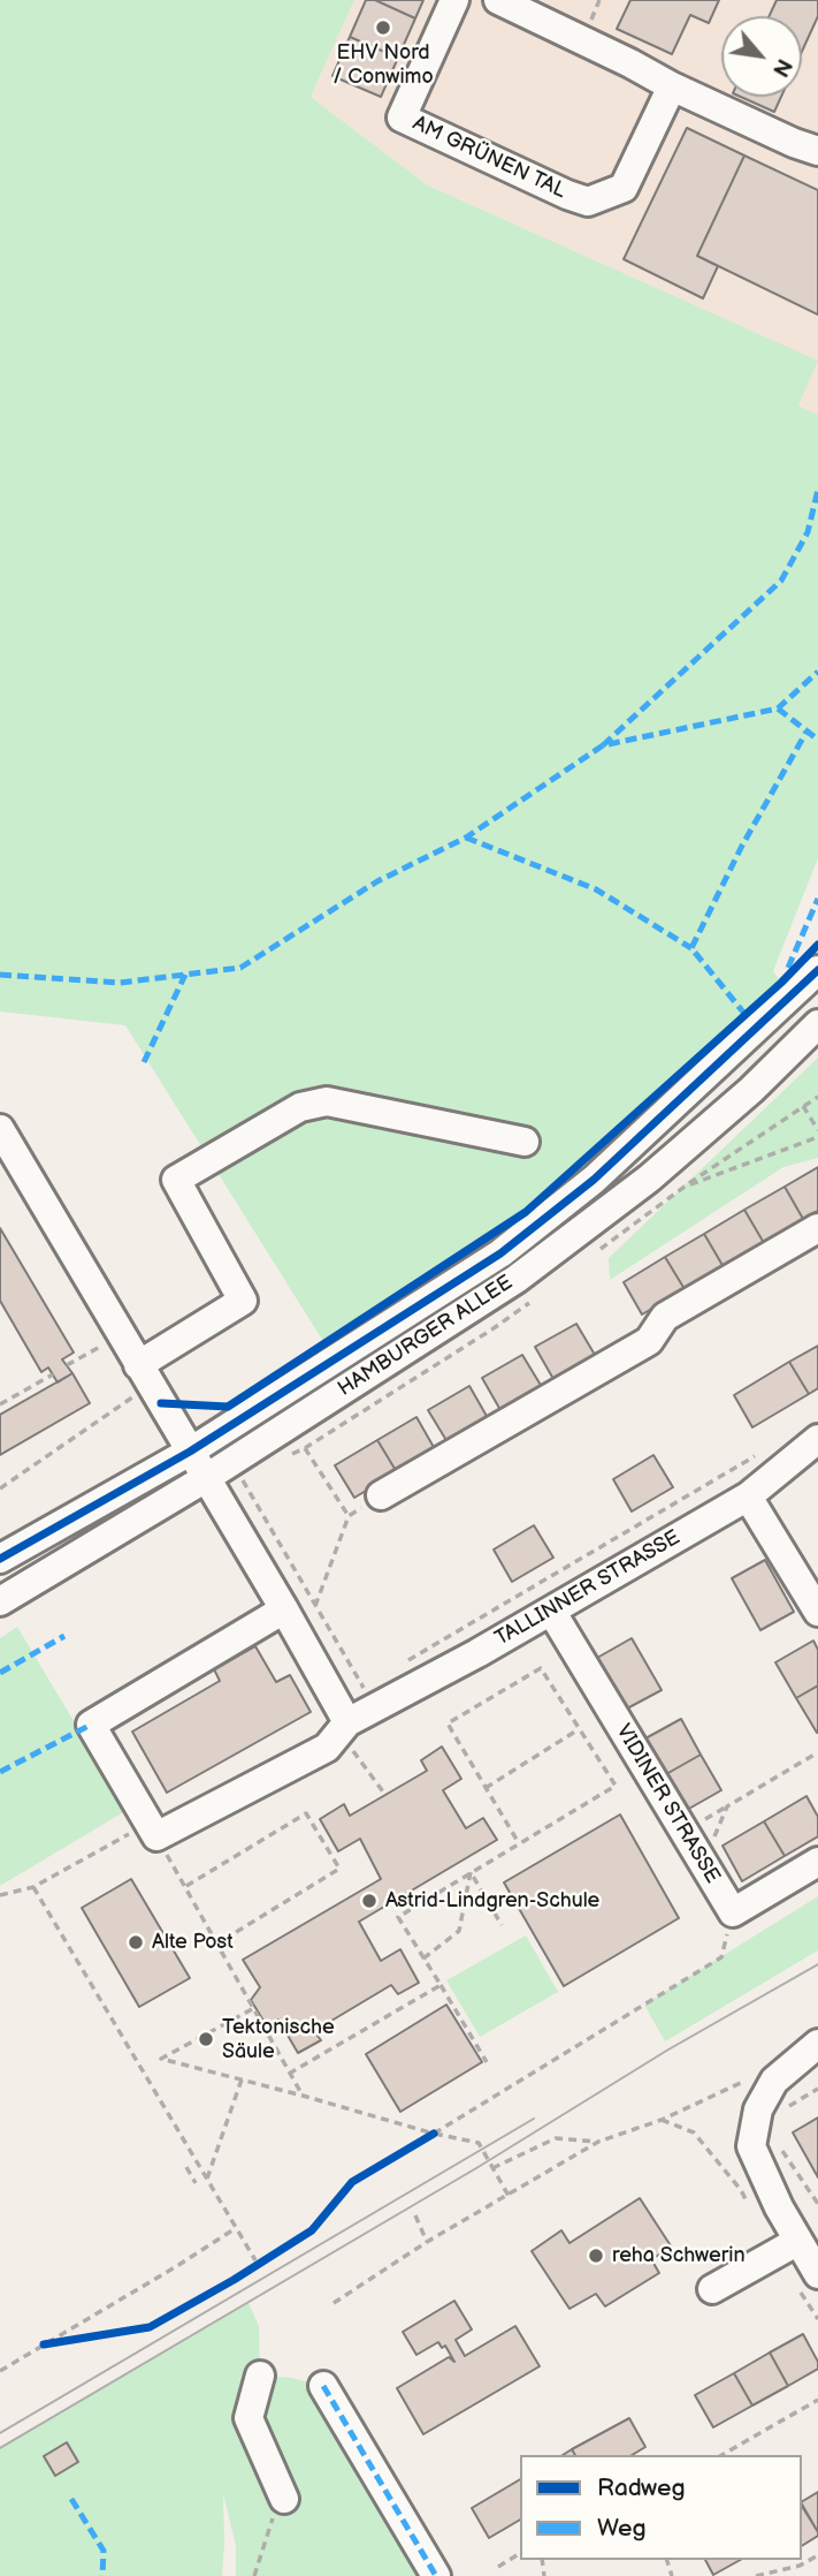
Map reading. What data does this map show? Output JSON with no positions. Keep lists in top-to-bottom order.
{
  "streets": {
    "street": [
      "AM GRÜNEN TAL",
      "HAMBURGER ALLEE",
      "TALLINNER STRASSE",
      "VIDINER STRASSE"
    ]
  },
  "crossings": [
    ["TALLINNER STRASSE", "VIDINER STRASSE"]
  ],
  "places": [
    "EHV Nord / Conwimo",
    "Astrid-Lindgren-Schule",
    "Alte Post",
    "Tektonische Säule",
    "reha Schwerin"
  ],
  "legend": ["Radweg", "Weg"],
  "north": "bottom right"
}
